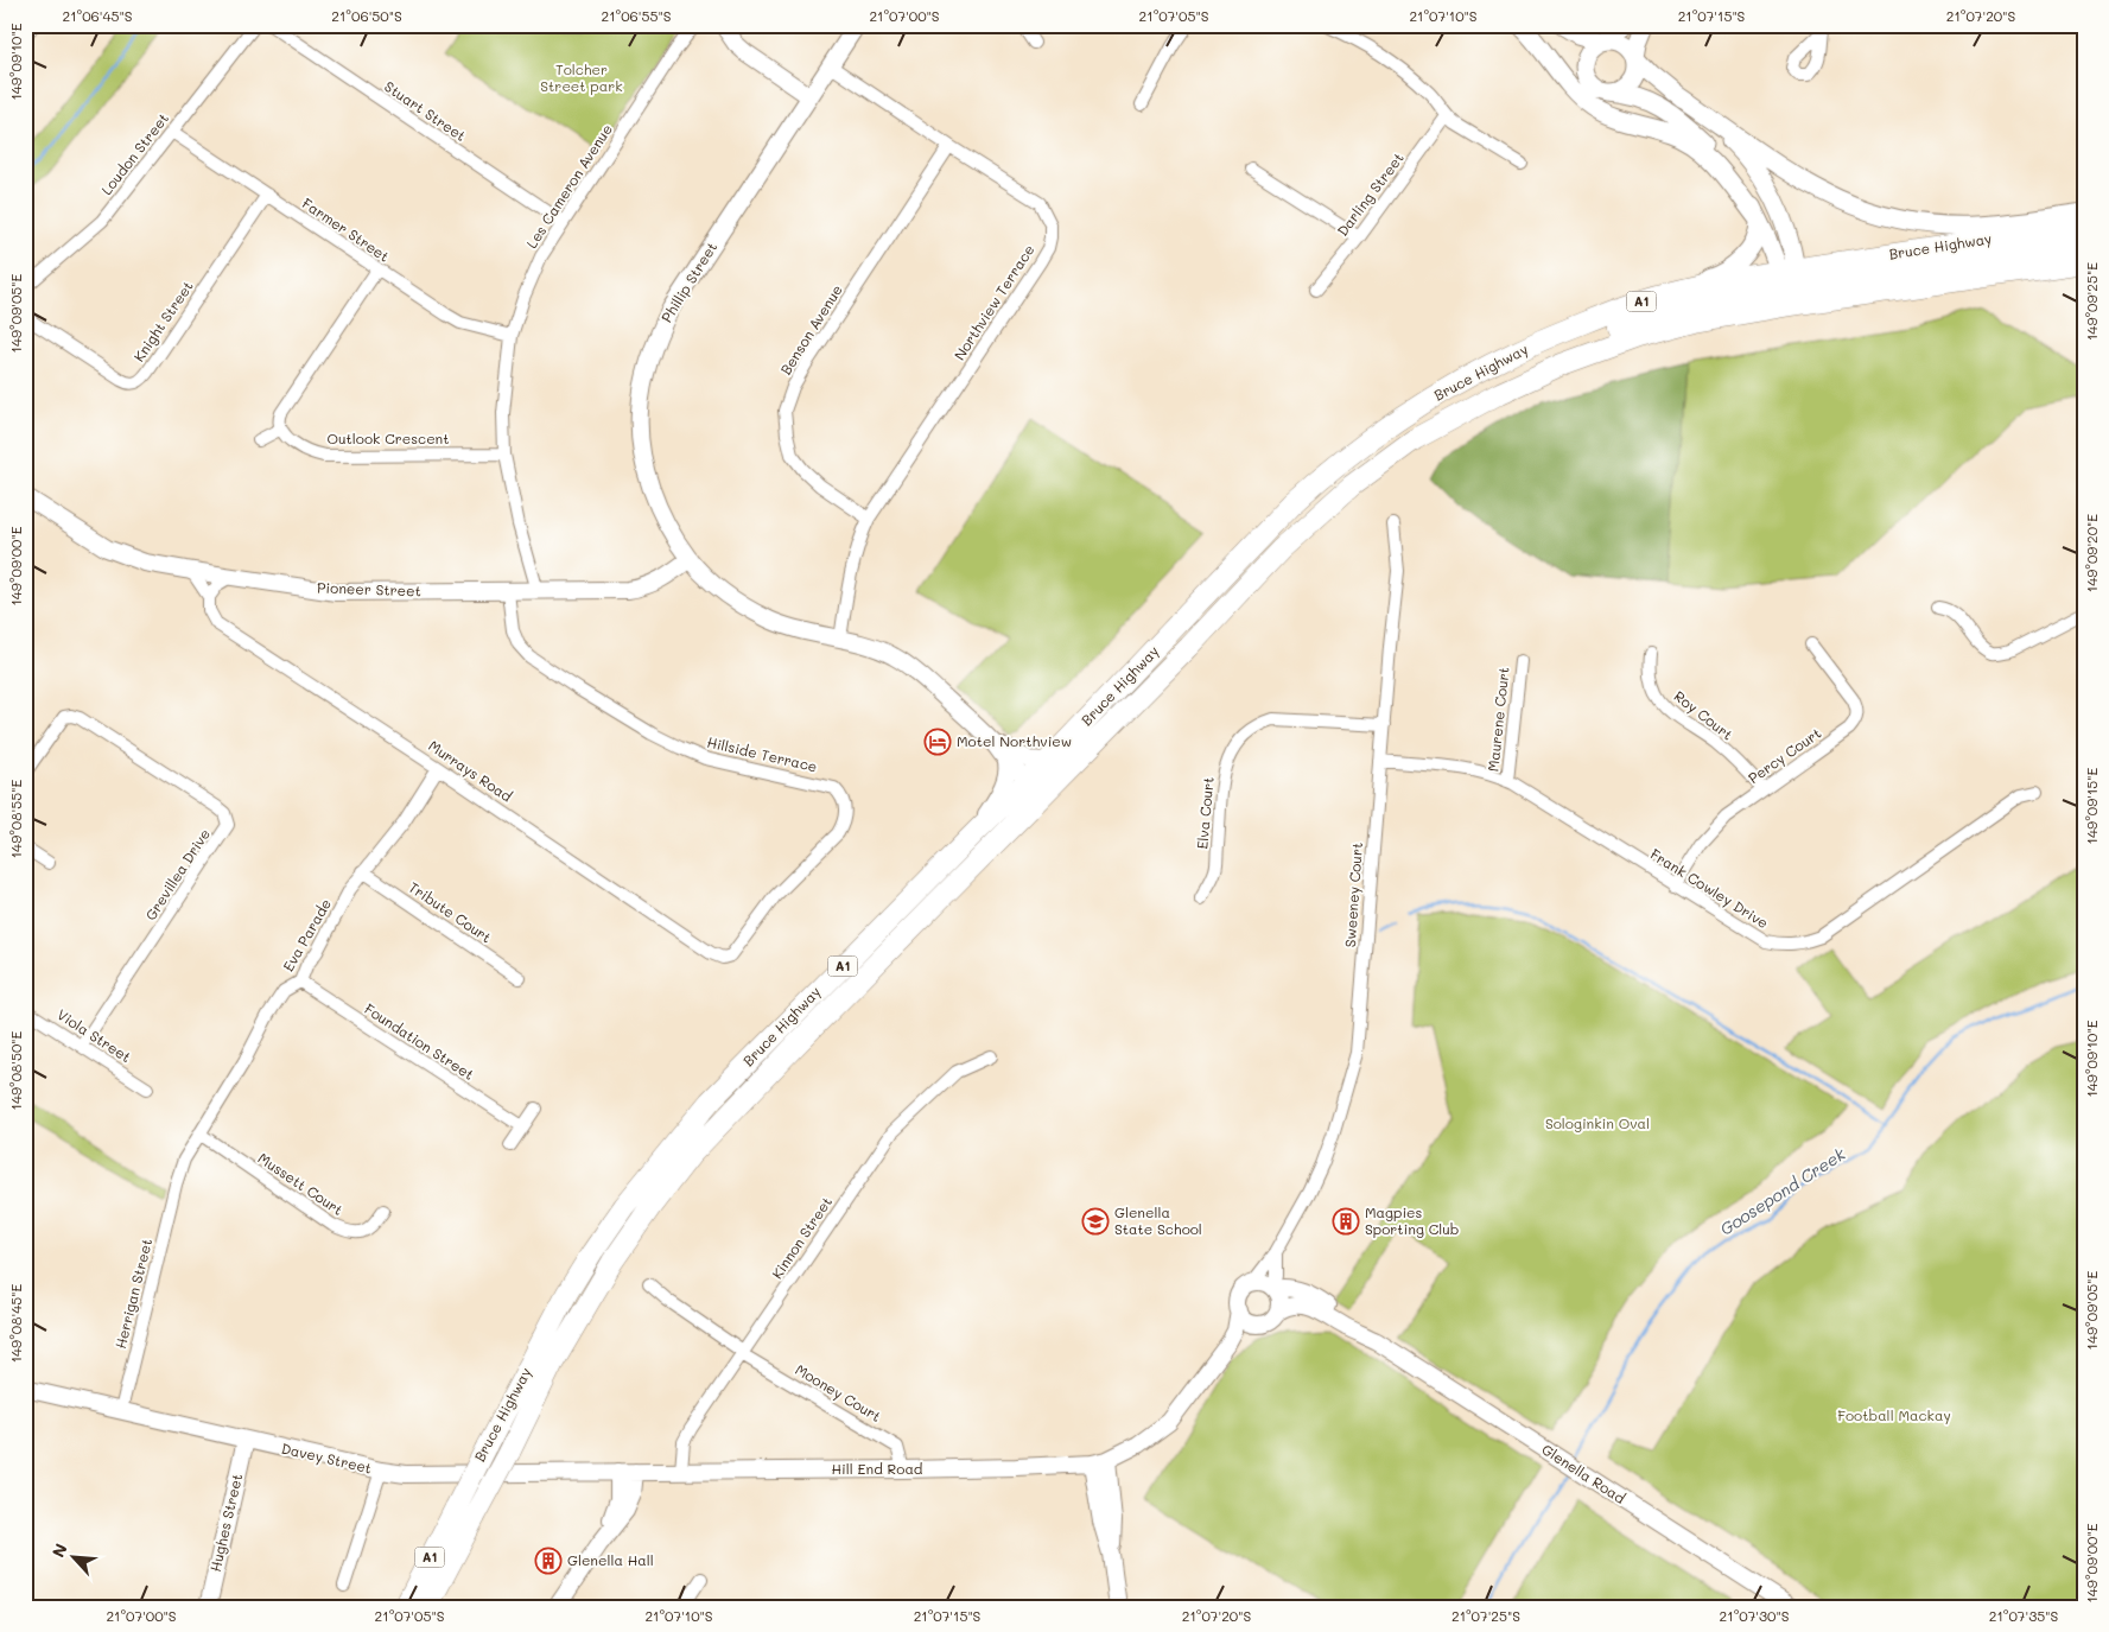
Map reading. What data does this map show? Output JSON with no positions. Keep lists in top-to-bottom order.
{
  "streets": {
    "highway": ["Bruce Highway", "A1"],
    "street": [
      "Stuart Street",
      "Loudon Street",
      "Les Cameron Avenue",
      "Darling Street",
      "Farmer Street",
      "Phillip Street",
      "Northview Terrace",
      "Knight Street",
      "Benson Avenue",
      "Outlook Crescent",
      "Pioneer Street",
      "Roy Court",
      "Maurene Court",
      "Hillside Terrace",
      "Percy Court",
      "Murrays Road",
      "Elva Court",
      "Grevillea Drive",
      "Frank Cowley Drive",
      "Sweeney Court",
      "Tribute Court",
      "Eva Parade",
      "Viola Street",
      "Foundation Street",
      "Mussett Court",
      "Kinnon Street",
      "Herrigan Street",
      "Mooney Court",
      "Davey Street",
      "Hill End Road",
      "Glenella Road",
      "Hughes Street"
    ]
  },
  "crossings": [
    ["Stuart Street", "Les Cameron Avenue"],
    ["Loudon Street", "Farmer Street"],
    ["Les Cameron Avenue", "Farmer Street"],
    ["Les Cameron Avenue", "Outlook Crescent"],
    ["Les Cameron Avenue", "Pioneer Street"],
    ["Farmer Street", "Knight Street"],
    ["Phillip Street", "Northview Terrace"],
    ["Phillip Street", "Pioneer Street"],
    ["Northview Terrace", "Benson Avenue"],
    ["Pioneer Street", "Hillside Terrace"],
    ["Pioneer Street", "Murrays Road"],
    ["Roy Court", "Percy Court"],
    ["Maurene Court", "Frank Cowley Drive"],
    ["Hillside Terrace", "Murrays Road"],
    ["Percy Court", "Frank Cowley Drive"],
    ["Murrays Road", "Eva Parade"],
    ["Elva Court", "Sweeney Court"],
    ["Grevillea Drive", "Viola Street"],
    ["Frank Cowley Drive", "Sweeney Court"],
    ["Sweeney Court", "Hill End Road"],
    ["Sweeney Court", "Glenella Road"],
    ["Tribute Court", "Eva Parade"],
    ["Eva Parade", "Foundation Street"],
    ["Eva Parade", "Mussett Court"],
    ["Eva Parade", "Herrigan Street"],
    ["Kinnon Street", "Mooney Court"],
    ["Kinnon Street", "Hill End Road"],
    ["Herrigan Street", "Davey Street"],
    ["Mooney Court", "Hill End Road"],
    ["Davey Street", "Hill End Road"],
    ["Davey Street", "Hughes Street"],
    ["Hill End Road", "Glenella Road"]
  ],
  "water": ["Goosepond Creek"],
  "parks": ["Tolcher Street park", "Sologinkin Oval", "Football Mackay"],
  "places": {
    "hotel": ["Motel Northview"],
    "school or university": ["Glenella State School"],
    "building": ["Magpies Sporting Club", "Glenella Hall"]
  },
  "north": "top left",
  "coordinates": [
    "21°06'45\"S",
    "21°06'50\"S",
    "21°06'55\"S",
    "21°07'00\"S",
    "21°07'05\"S",
    "21°07'10\"S",
    "21°07'15\"S",
    "21°07'20\"S",
    "149°09'10\"E",
    "149°09'25\"E",
    "149°09'05\"E",
    "149°09'20\"E",
    "149°09'00\"E",
    "149°09'15\"E",
    "149°08'55\"E",
    "149°08'50\"E",
    "149°08'45\"E",
    "21°07'25\"S",
    "21°07'30\"S",
    "21°07'35\"S"
  ]
}
